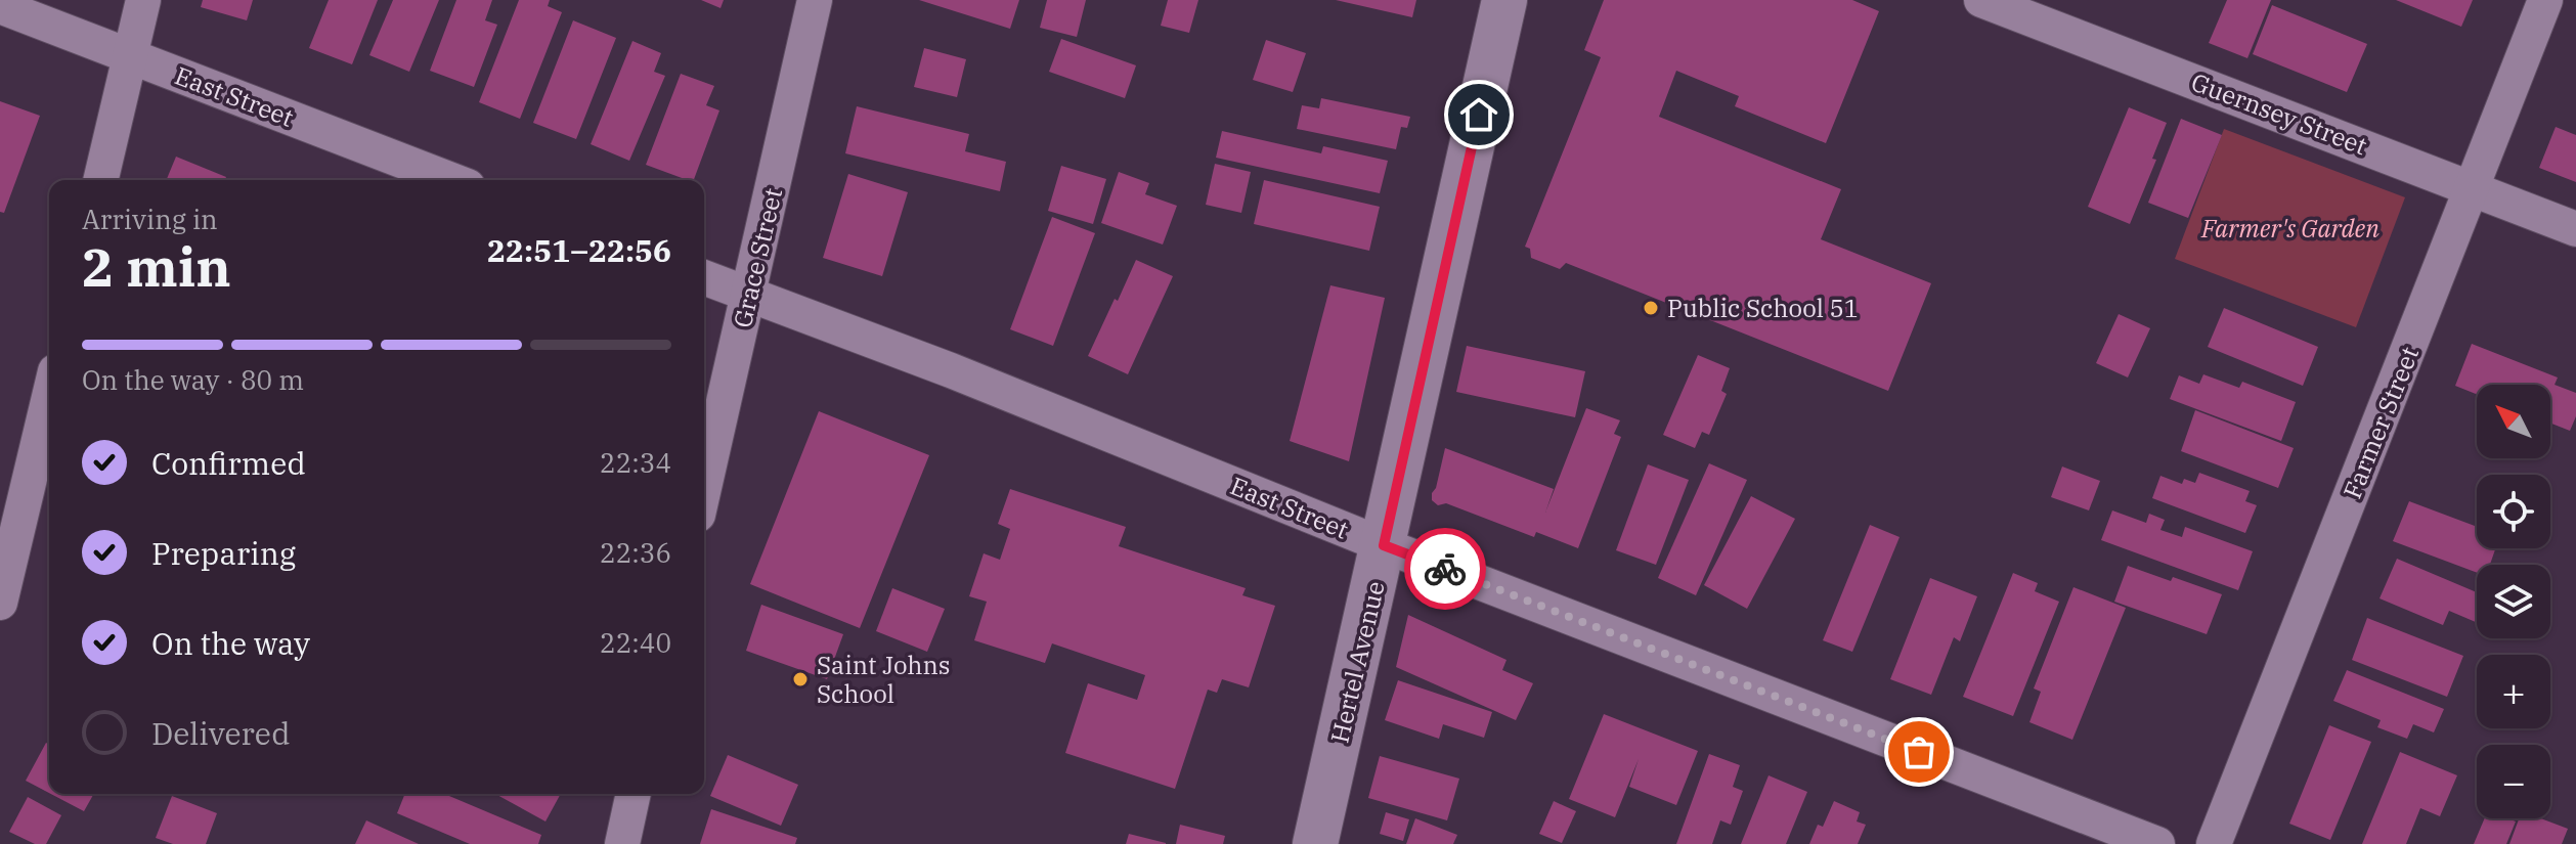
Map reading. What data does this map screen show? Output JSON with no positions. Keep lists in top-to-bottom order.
{
  "streets": {
    "street": [
      "East Street",
      "Guernsey Street",
      "Grace Street",
      "Farmer Street",
      "Hertel Avenue"
    ]
  },
  "crossings": [
    ["East Street", "Grace Street"],
    ["East Street", "Hertel Avenue"],
    ["Guernsey Street", "Farmer Street"]
  ],
  "parks": ["Farmer's Garden"],
  "places": ["Public School 51", "Saint Johns School"],
  "north": "top left",
  "page": {
    "heading": ["2 min", "Arriving in", "22:51–22:56"],
    "bar": "On the way · 80 m",
    "map_buttons": ["+", "−"],
    "list": [
      ["Confirmed", "22:34"],
      ["Preparing", "22:36"],
      ["On the way", "22:40"],
      "Delivered"
    ]
  }
}
